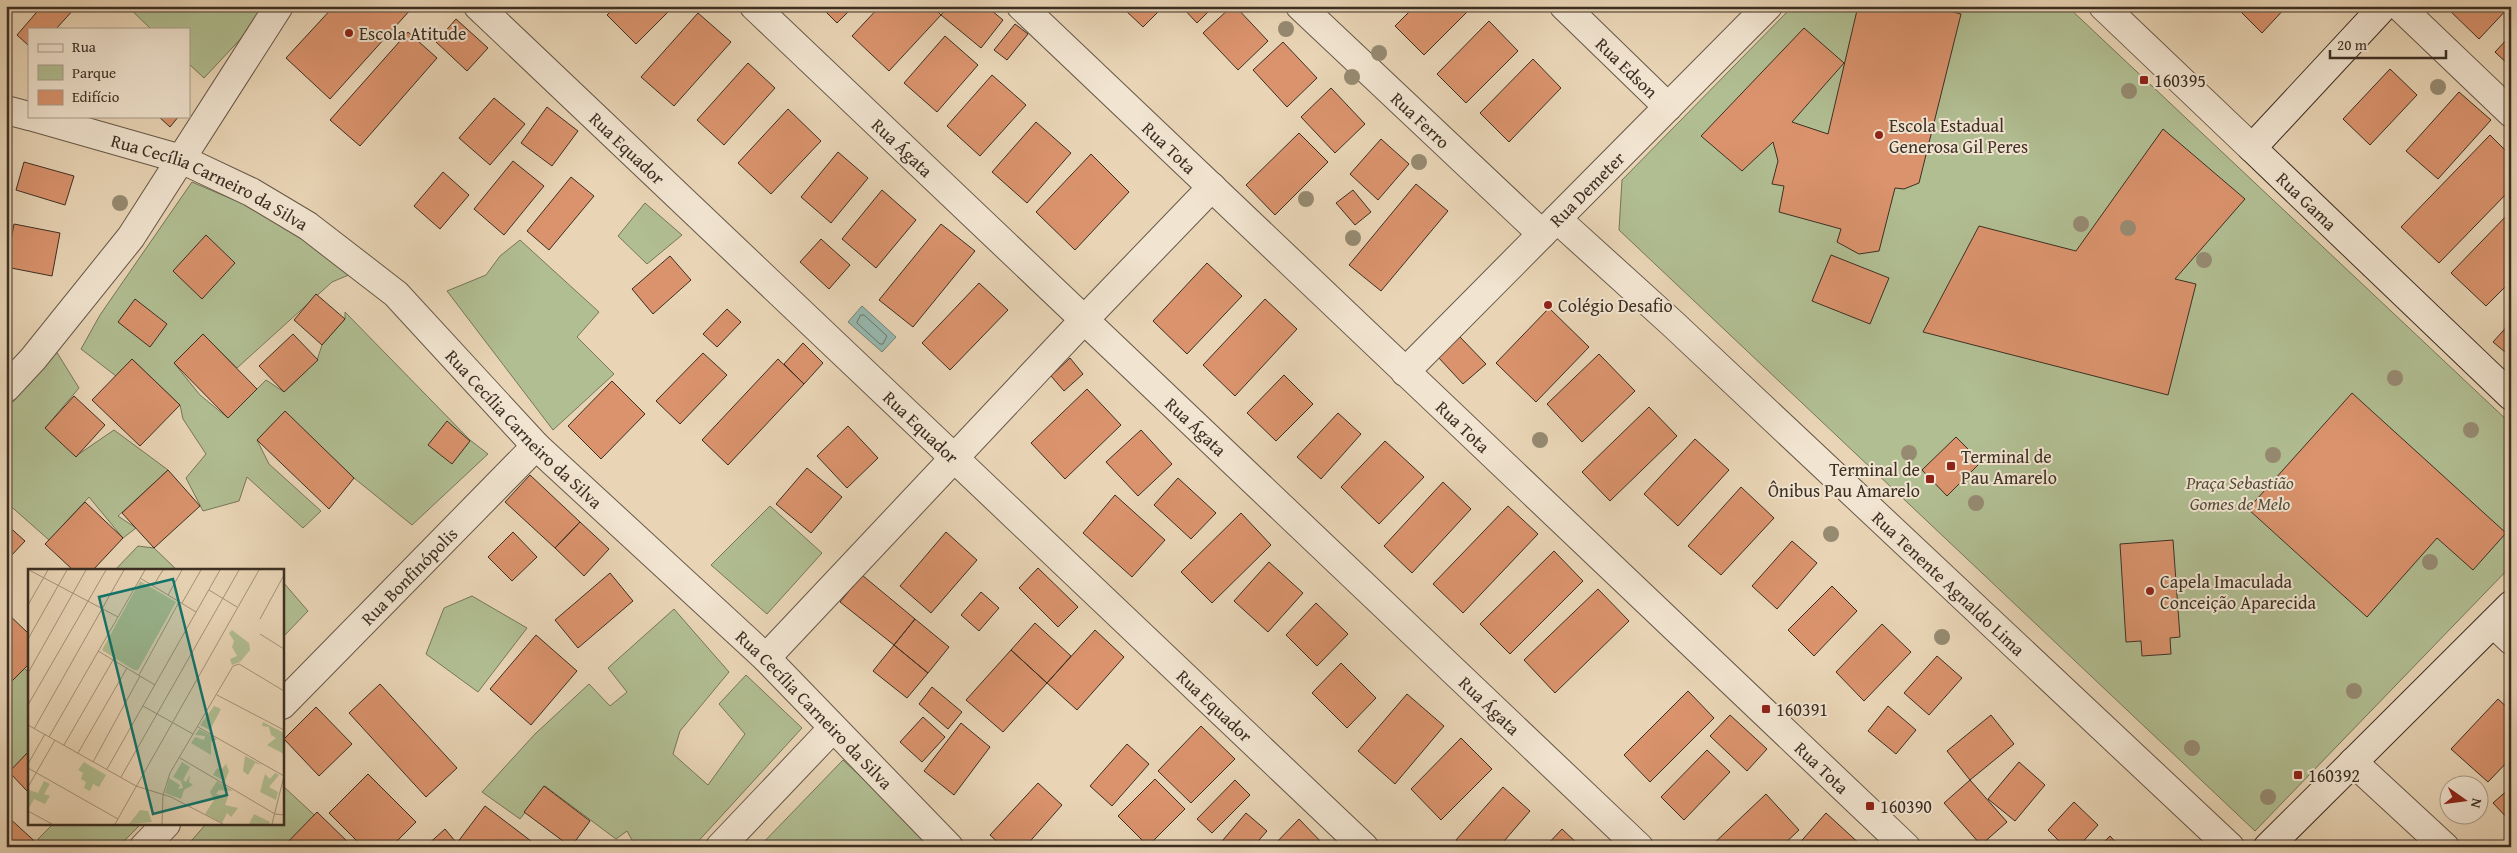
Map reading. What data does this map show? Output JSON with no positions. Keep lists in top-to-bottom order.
{
  "streets": {
    "street": [
      "Rua Edson",
      "Rua Ferro",
      "Rua Tota",
      "Rua Equador",
      "Rua Ágata",
      "Rua Cecília Carneiro da Silva",
      "Rua Demeter",
      "Rua Gama",
      "Rua Bonfinópolis",
      "Rua Tenente Agnaldo Lima"
    ]
  },
  "crossings": [
    ["Rua Edson", "Rua Demeter"],
    ["Rua Ferro", "Rua Demeter"],
    ["Rua Ferro", "Rua Tenente Agnaldo Lima"],
    ["Rua Tota", "Rua Demeter"],
    ["Rua Cecília Carneiro da Silva", "Rua Bonfinópolis"],
    ["Rua Demeter", "Rua Tenente Agnaldo Lima"]
  ],
  "parks": ["Praça Sebastião Gomes de Melo"],
  "places": {
    "other": [
      "Escola Atitude",
      "Escola Estadual Generosa Gil Peres",
      "Colégio Desafio",
      "Capela Imaculada Conceição Aparecida"
    ],
    "transit": [
      "160395",
      "Terminal de Pau Amarelo",
      "Terminal de Ônibus Pau Amarelo",
      "160391",
      "160392",
      "160390"
    ]
  },
  "legend": ["Rua", "Parque", "Edifício"],
  "scale_bar": "20 m",
  "north": "right"
}
